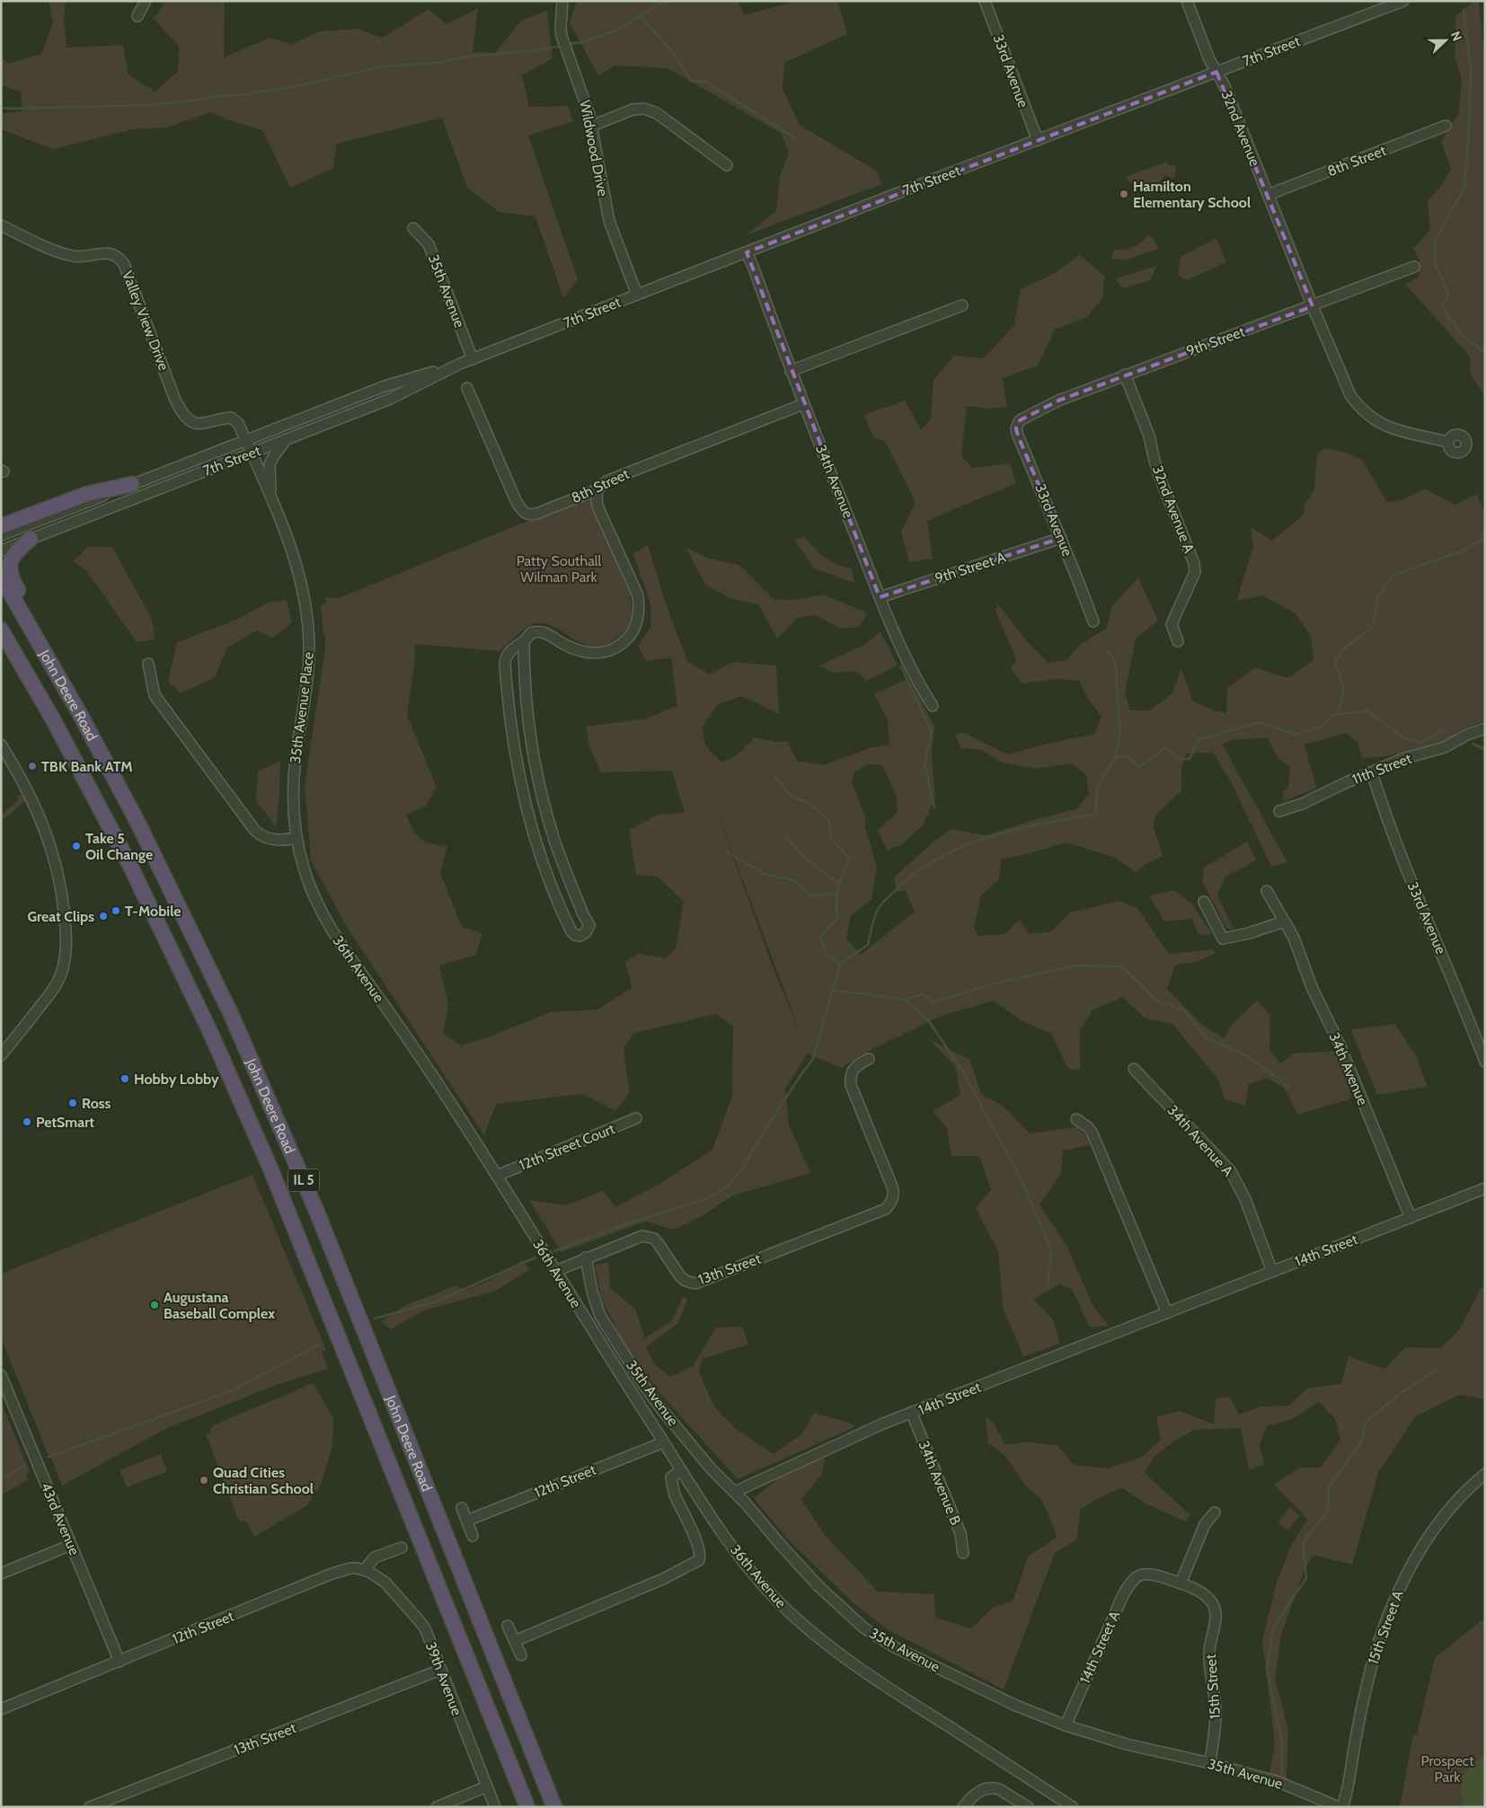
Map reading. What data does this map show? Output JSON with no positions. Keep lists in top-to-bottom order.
{
  "streets": {
    "highway": ["John Deere Road", "IL 5"],
    "street": [
      "7th Street",
      "33rd Avenue",
      "32nd Avenue",
      "Wildwood Drive",
      "8th Street",
      "35th Avenue",
      "Valley View Drive",
      "9th Street",
      "34th Avenue",
      "32nd Avenue A",
      "9th Street A",
      "35th Avenue Place",
      "11th Street",
      "36th Avenue",
      "34th Avenue A",
      "12th Street Court",
      "14th Street",
      "13th Street",
      "12th Street",
      "34th Avenue B",
      "43rd Avenue",
      "15th Street A",
      "14th Street A",
      "39th Avenue",
      "15th Street"
    ]
  },
  "crossings": [
    ["7th Street", "33rd Avenue"],
    ["7th Street", "32nd Avenue"],
    ["7th Street", "Wildwood Drive"],
    ["7th Street", "35th Avenue"],
    ["7th Street", "Valley View Drive"],
    ["7th Street", "34th Avenue"],
    ["7th Street", "35th Avenue Place"],
    ["33rd Avenue", "9th Street"],
    ["33rd Avenue", "9th Street A"],
    ["33rd Avenue", "11th Street"],
    ["32nd Avenue", "8th Street"],
    ["32nd Avenue", "9th Street"],
    ["8th Street", "34th Avenue"],
    ["35th Avenue", "14th Street"],
    ["35th Avenue", "13th Street"],
    ["35th Avenue", "14th Street A"],
    ["35th Avenue", "15th Street"],
    ["Valley View Drive", "35th Avenue Place"],
    ["9th Street", "32nd Avenue A"],
    ["34th Avenue", "9th Street A"],
    ["34th Avenue", "14th Street"],
    ["35th Avenue Place", "36th Avenue"],
    ["36th Avenue", "12th Street Court"],
    ["36th Avenue", "13th Street"],
    ["36th Avenue", "12th Street"],
    ["34th Avenue A", "14th Street"],
    ["14th Street", "34th Avenue B"],
    ["13th Street", "39th Avenue"],
    ["12th Street", "43rd Avenue"],
    ["12th Street", "39th Avenue"],
    ["14th Street A", "15th Street"]
  ],
  "parks": ["Patty Southall Wilman Park", "Prospect Park"],
  "places": [
    "Hamilton Elementary School",
    "TBK Bank ATM",
    "Take 5 Oil Change",
    "T-Mobile",
    "Great Clips",
    "Hobby Lobby",
    "Ross",
    "PetSmart",
    "Augustana Baseball Complex",
    "Quad Cities Christian School"
  ],
  "north": "right"
}
